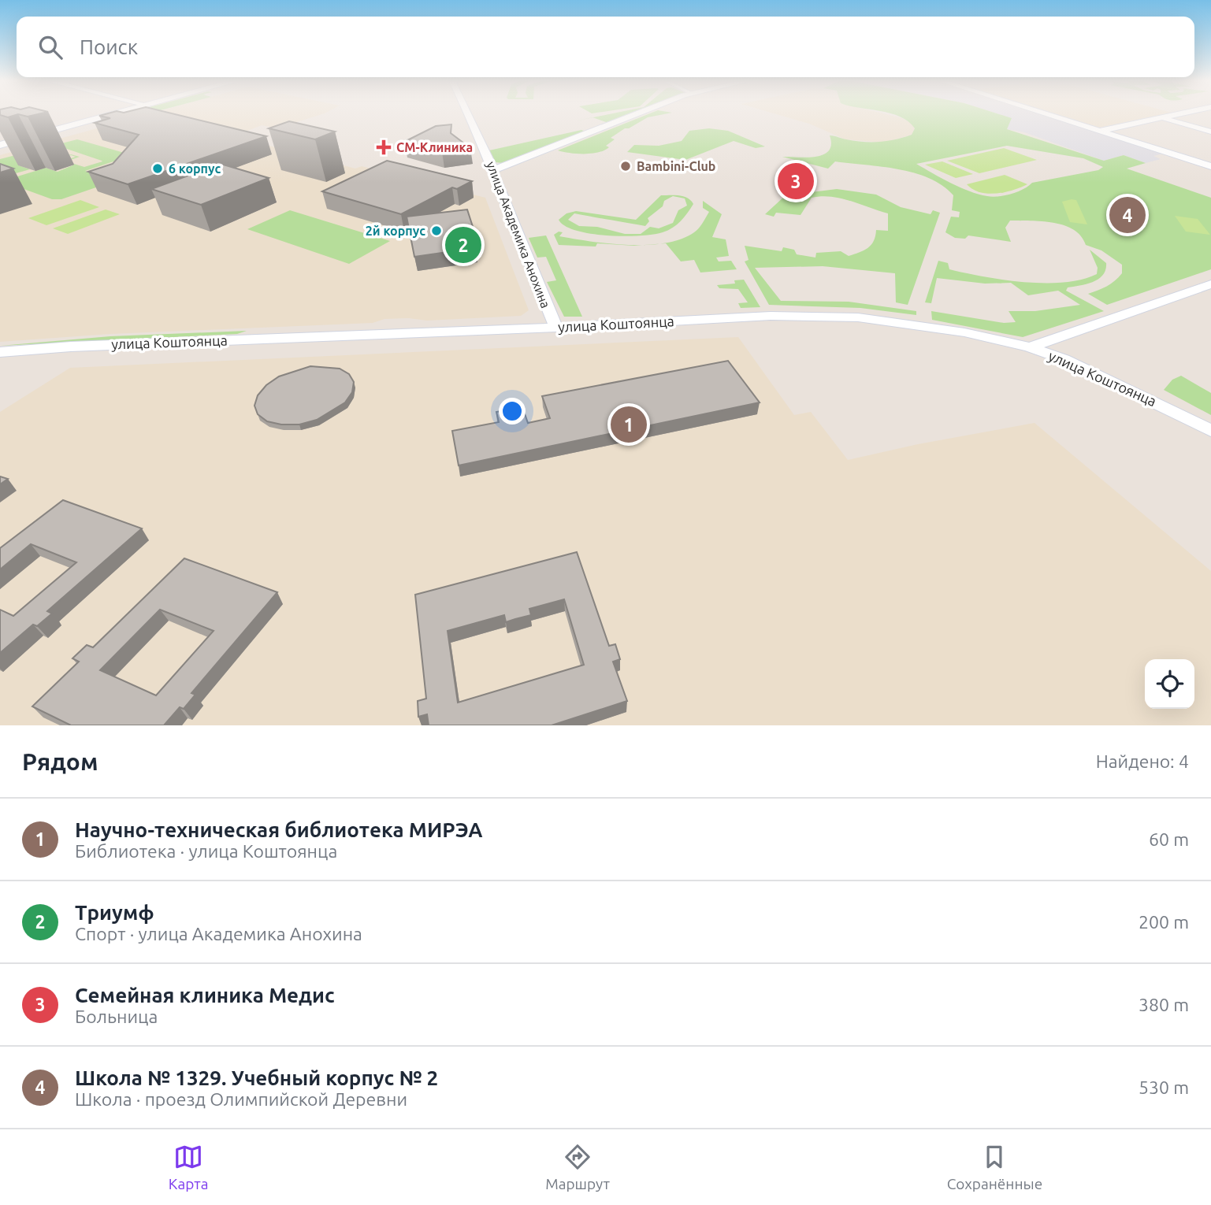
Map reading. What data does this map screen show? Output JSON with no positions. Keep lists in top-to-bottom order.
{
  "streets": {
    "street": ["улица Академика Анохина", "улица Коштоянца"]
  },
  "crossings": [
    ["улица Академика Анохина", "улица Коштоянца"]
  ],
  "places": {
    "health": ["СМ-Клиника"],
    "other": ["Bambini-Club", "6 корпус", "2й корпус"]
  },
  "page": {
    "search": "Поиск",
    "pins": [
      "3",
      "4",
      "2",
      "1"
    ],
    "heading": ["Рядом", "Найдено: 4"],
    "list": [
      {
        "mark": "1",
        "name": "Научно-техническая библиотека МИРЭА",
        "note": "Библиотека · улица Коштоянца",
        "value": "60 m"
      },
      {
        "mark": "2",
        "name": "Триумф",
        "note": "Спорт · улица Академика Анохина",
        "value": "200 m"
      },
      {
        "mark": "3",
        "name": "Семейная клиника Медис",
        "note": "Больница",
        "value": "380 m"
      },
      {
        "mark": "4",
        "name": "Школа № 1329. Учебный корпус № 2",
        "note": "Школа · проезд Олимпийской Деревни",
        "value": "530 m"
      }
    ],
    "nav": ["Карта", "Маршрут", "Сохранённые"]
  }
}
